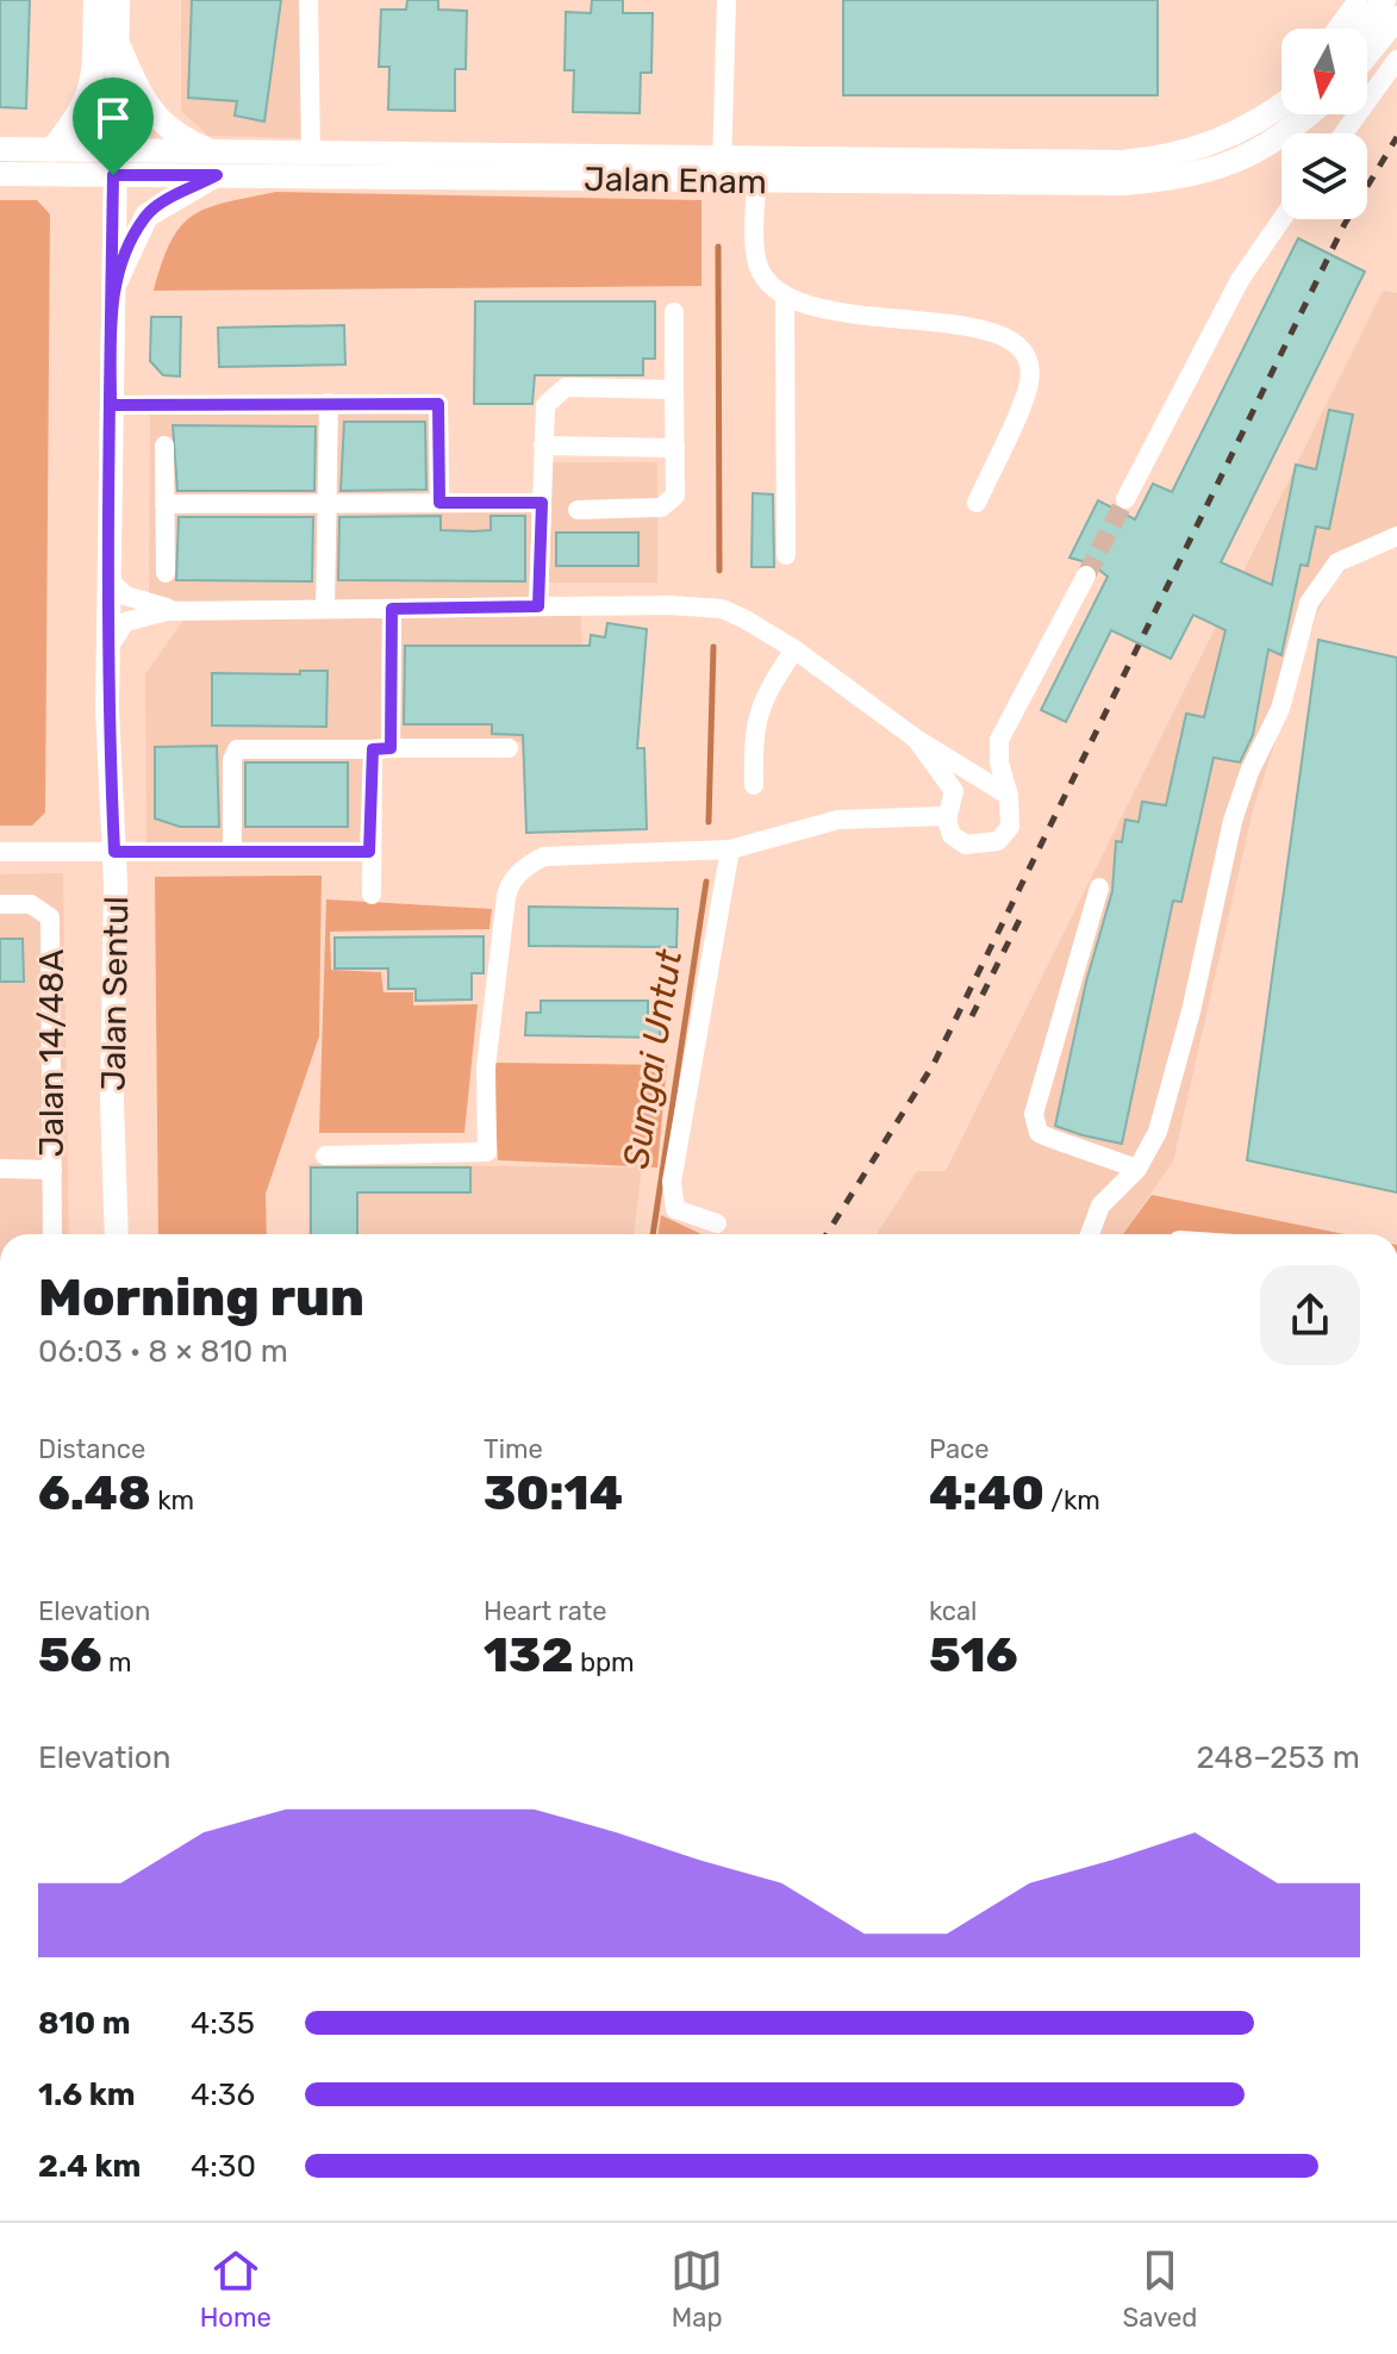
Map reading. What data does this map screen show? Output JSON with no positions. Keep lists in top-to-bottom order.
{
  "streets": {
    "main road": ["Jalan Enam", "Jalan Sentul"],
    "street": ["Jalan 14/48A"]
  },
  "crossings": [
    ["Jalan Enam", "Jalan Sentul"]
  ],
  "water": ["Sungai Untut"],
  "north": "bottom",
  "page": {
    "heading": ["Morning run", "06:03 · 8 × 810 m"],
    "stats": [
      ["Distance", "6.48 km"],
      ["Time", "30:14"],
      ["Pace", "4:40 /km"],
      ["Elevation", "56 m"],
      ["Heart rate", "132 bpm"],
      ["kcal", "516"]
    ],
    "chart": ["Elevation", "248–253 m"],
    "list": [
      {
        "name": "810 m",
        "note": "4:35"
      },
      {
        "name": "1.6 km",
        "note": "4:36"
      },
      {
        "name": "2.4 km",
        "note": "4:30"
      }
    ],
    "tabs": ["Home", "Map", "Saved"]
  }
}
